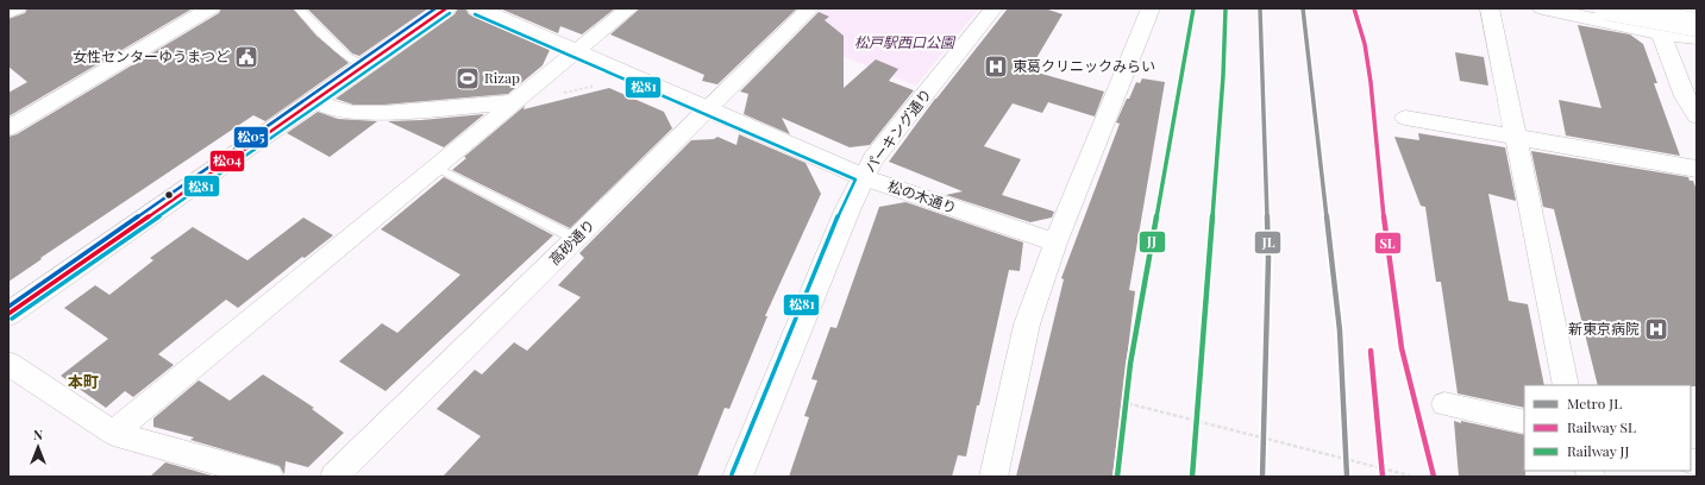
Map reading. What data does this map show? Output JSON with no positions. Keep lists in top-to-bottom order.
{
  "streets": {
    "street": ["パーキング通り", "松の木通り", "高砂通り"]
  },
  "crossings": [
    ["パーキング通り", "松の木通り"],
    ["松の木通り", "高砂通り"]
  ],
  "districts": ["本町"],
  "parks": ["松戸駅西口公園"],
  "places": {
    "public building": ["女性センターゆうまつど"],
    "hospital": ["東葛クリニックみらい", "新東京病院"],
    "sports": ["Rizap"]
  },
  "lines": [
    "metro line JL",
    "rail line SL",
    "rail line JJ",
    "transit line 松04",
    "transit line 松05",
    "transit line 松81"
  ],
  "legend": ["Metro JL", "Railway SL", "Railway JJ"],
  "north": "top"
}
